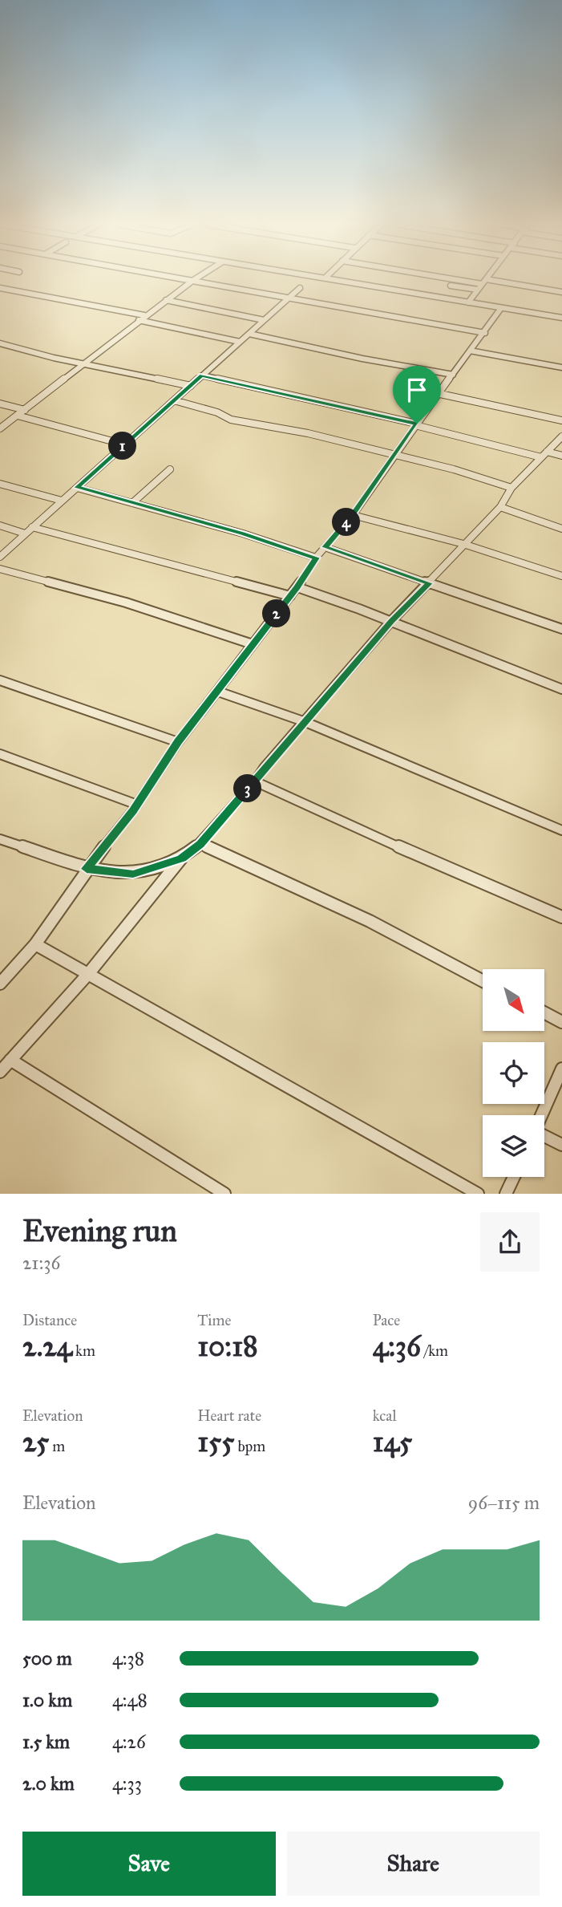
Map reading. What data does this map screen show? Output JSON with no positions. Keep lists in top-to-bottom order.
{
  "north": "bottom right",
  "page": {
    "pins": [
      "1",
      "4",
      "2",
      "3"
    ],
    "heading": ["Evening run", "21:36"],
    "stats": [
      ["Distance", "2.24 km"],
      ["Time", "10:18"],
      ["Pace", "4:36 /km"],
      ["Elevation", "25 m"],
      ["Heart rate", "155 bpm"],
      ["kcal", "145"]
    ],
    "chart": ["Elevation", "96–115 m"],
    "list": [
      {
        "name": "500 m",
        "note": "4:38"
      },
      {
        "name": "1.0 km",
        "note": "4:48"
      },
      {
        "name": "1.5 km",
        "note": "4:26"
      },
      {
        "name": "2.0 km",
        "note": "4:33"
      }
    ],
    "buttons": ["Save", "Share"]
  }
}
